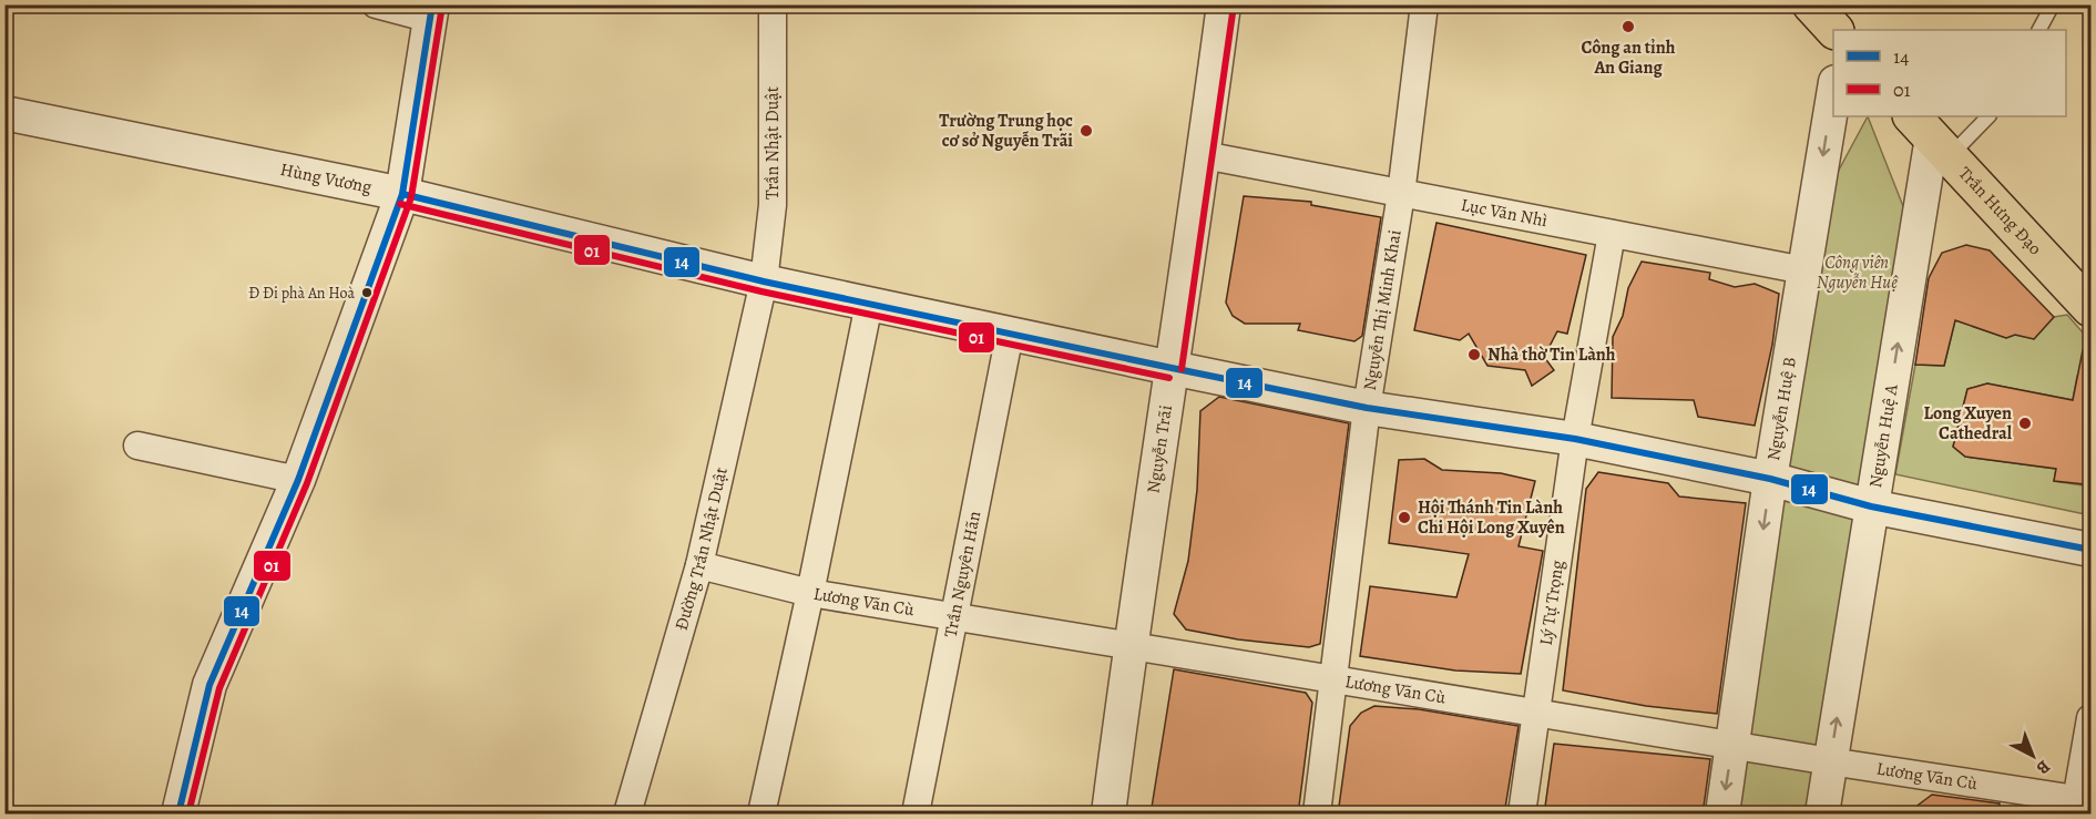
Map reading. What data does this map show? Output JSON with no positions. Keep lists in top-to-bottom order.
{
  "streets": {
    "highway": ["Trần Hưng Đạo"],
    "street": [
      "Trần Nhật Duật",
      "Hùng Vương",
      "Lục Văn Nhì",
      "Nguyễn Thị Minh Khai",
      "Nguyễn Huệ B",
      "Nguyễn Huệ A",
      "Nguyễn Trãi",
      "Đường Trần Nhật Duật",
      "Trần Nguyên Hãn",
      "Lương Vãn Cù",
      "Lý Tự Trọng"
    ]
  },
  "crossings": [
    ["Trần Nhật Duật", "Hùng Vương"],
    ["Trần Nhật Duật", "Đường Trần Nhật Duật"],
    ["Hùng Vương", "Nguyễn Thị Minh Khai"],
    ["Hùng Vương", "Nguyễn Huệ B"],
    ["Hùng Vương", "Nguyễn Huệ A"],
    ["Hùng Vương", "Nguyễn Trãi"],
    ["Hùng Vương", "Đường Trần Nhật Duật"],
    ["Hùng Vương", "Trần Nguyên Hãn"],
    ["Hùng Vương", "Lý Tự Trọng"],
    ["Trần Hưng Đạo", "Nguyễn Huệ A"],
    ["Lục Văn Nhì", "Nguyễn Thị Minh Khai"],
    ["Lục Văn Nhì", "Nguyễn Huệ B"],
    ["Lục Văn Nhì", "Nguyễn Trãi"],
    ["Lục Văn Nhì", "Lý Tự Trọng"],
    ["Nguyễn Thị Minh Khai", "Lương Vãn Cù"],
    ["Nguyễn Huệ B", "Lương Vãn Cù"],
    ["Nguyễn Huệ A", "Lương Vãn Cù"],
    ["Nguyễn Trãi", "Lương Vãn Cù"],
    ["Đường Trần Nhật Duật", "Lương Vãn Cù"],
    ["Trần Nguyên Hãn", "Lương Vãn Cù"],
    ["Lương Vãn Cù", "Lý Tự Trọng"]
  ],
  "one_way": ["Nguyễn Huệ B", "Nguyễn Huệ A"],
  "parks": ["Công viên Nguyễn Huệ"],
  "places": [
    "Công an tỉnh An Giang",
    "Trường Trung học cơ sở Nguyễn Trãi",
    "Đ Đi phà An Hoà",
    "Nhà thờ Tin Lành",
    "Long Xuyen Cathedral",
    "Hội Thánh Tin Lành Chi Hội Long Xuyên"
  ],
  "lines": ["transit line 14", "transit line 01"],
  "legend": ["14", "01"],
  "north": "bottom right"
}
